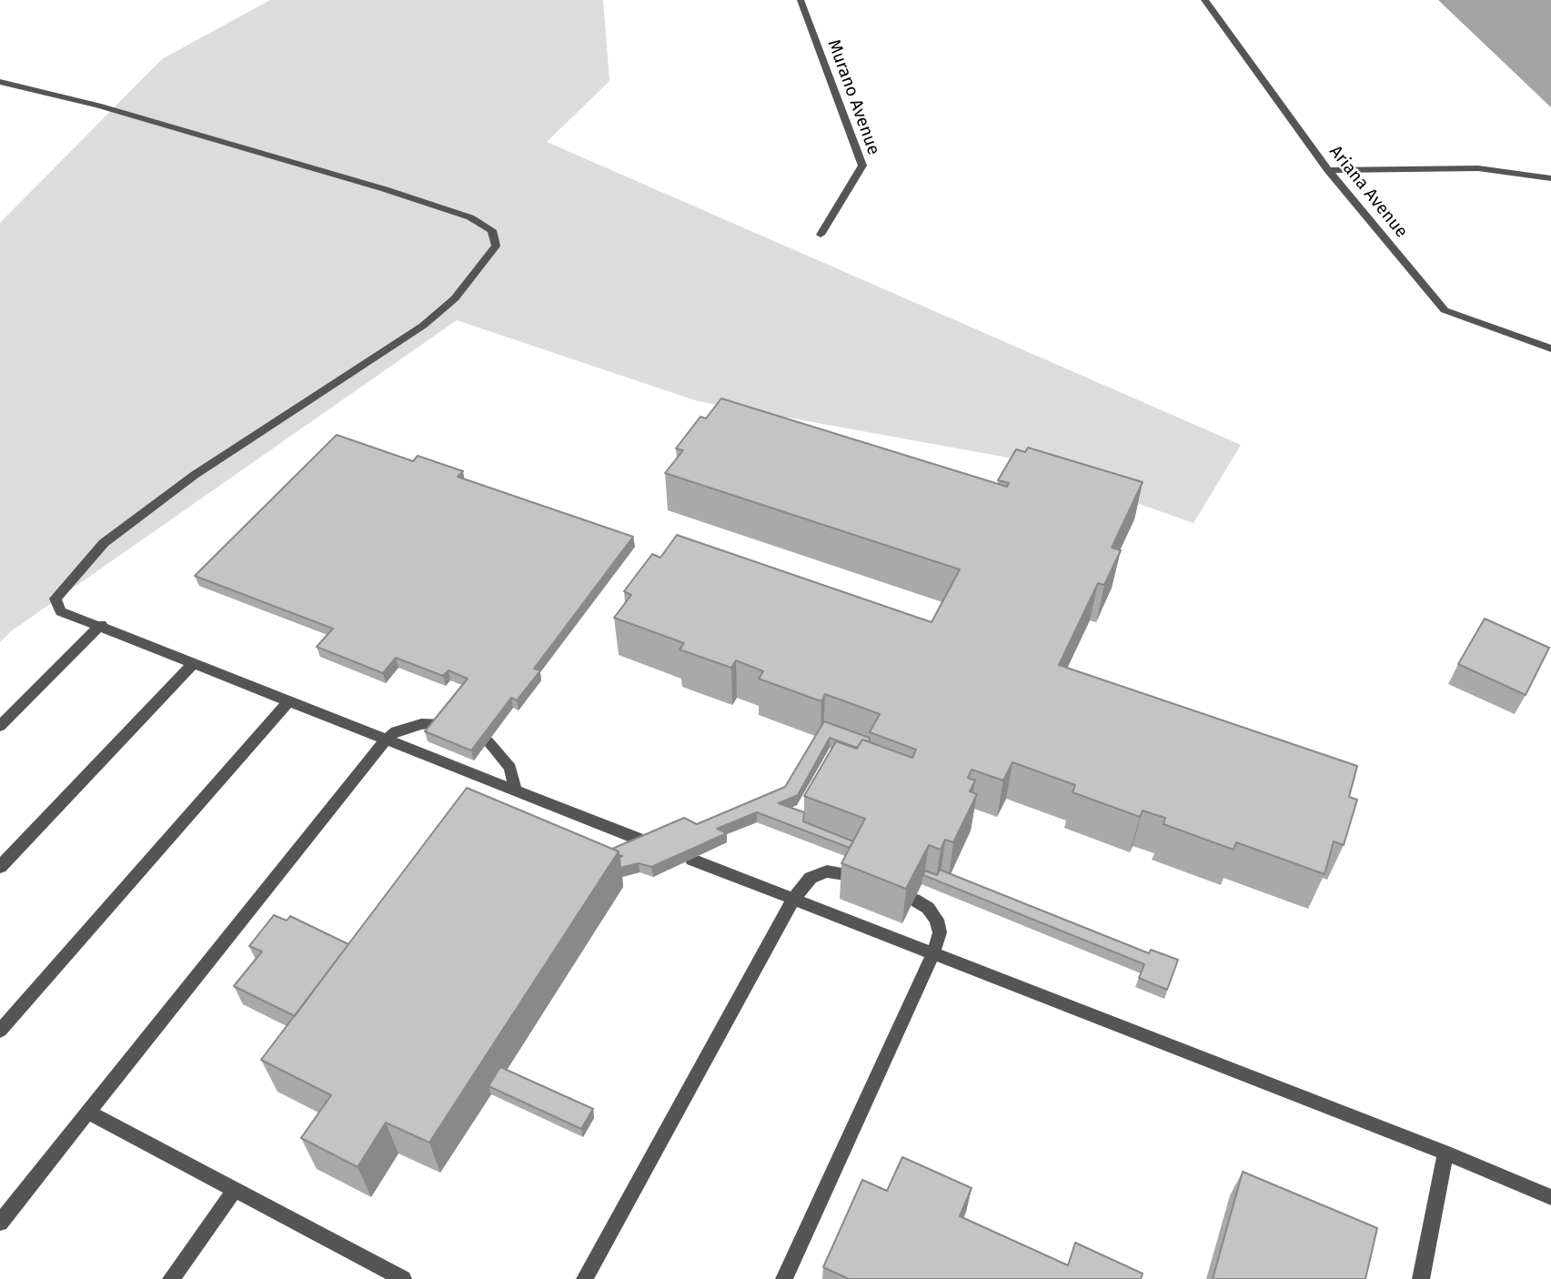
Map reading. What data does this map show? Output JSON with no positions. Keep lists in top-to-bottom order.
{
  "streets": {
    "street": ["Murano Avenue", "Ariana Avenue"]
  }
}
